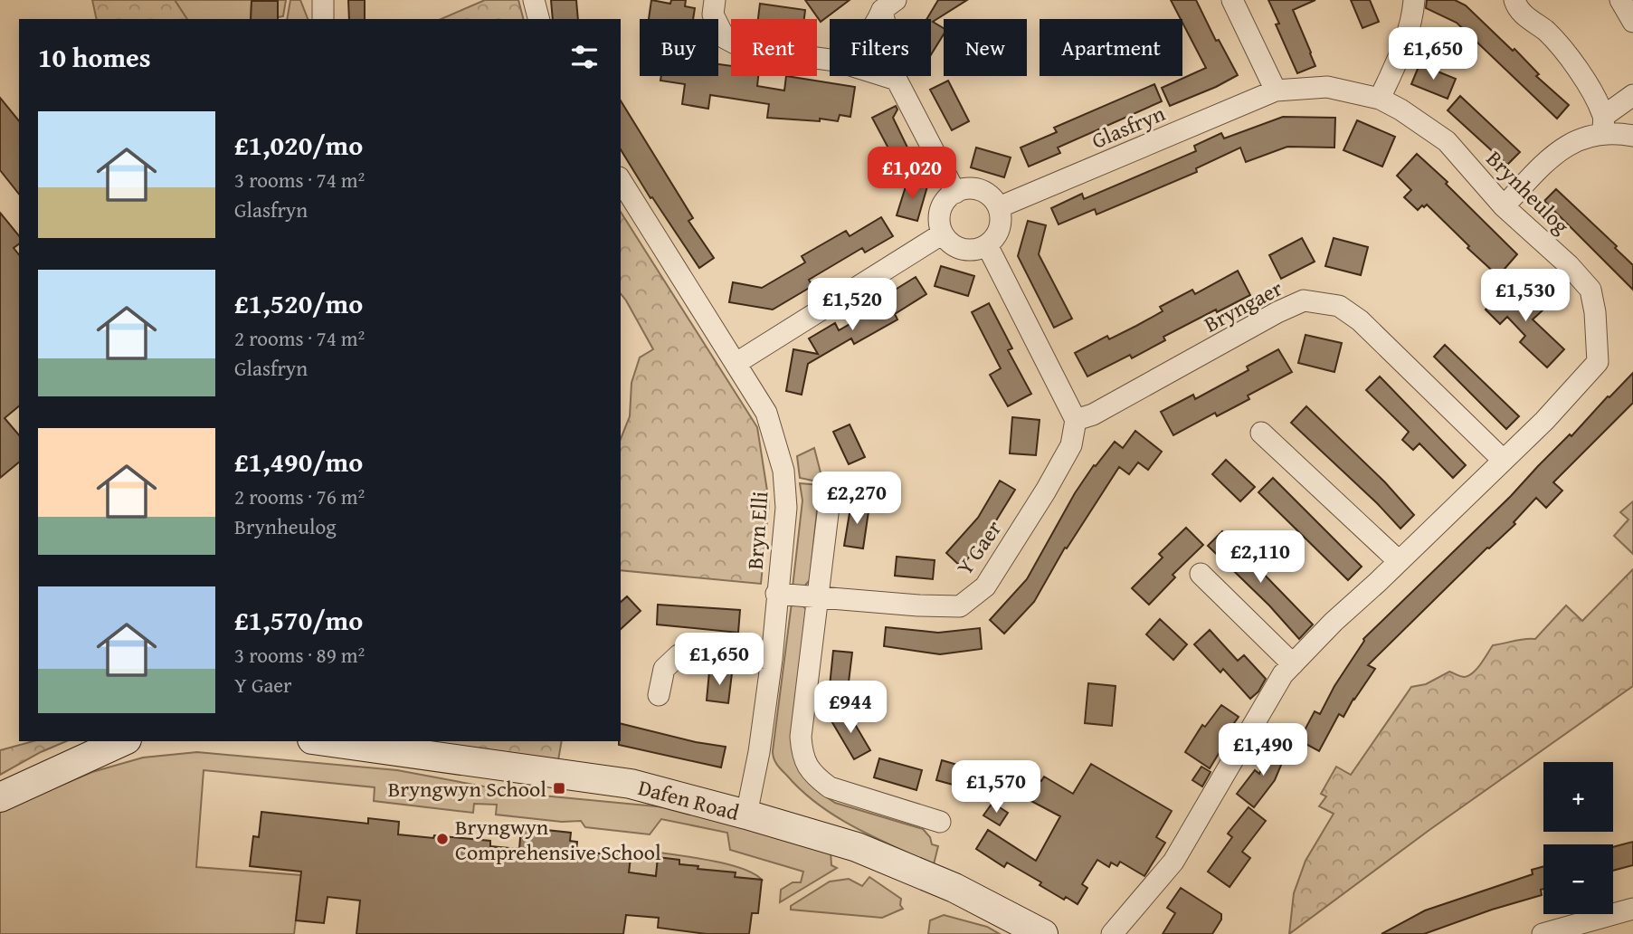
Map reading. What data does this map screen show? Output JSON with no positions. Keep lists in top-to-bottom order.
{
  "streets": {
    "street": [
      "Glasfryn",
      "Brynheulog",
      "Bryngaer",
      "Bryn Elli",
      "Y Gaer",
      "Dafen Road"
    ]
  },
  "crossings": [
    ["Glasfryn", "Brynheulog"],
    ["Brynheulog", "Bryngaer"],
    ["Bryngaer", "Y Gaer"],
    ["Bryn Elli", "Y Gaer"],
    ["Bryn Elli", "Dafen Road"]
  ],
  "places": {
    "transit": ["Bryngwyn School"],
    "other": ["Bryngwyn Comprehensive School"]
  },
  "page": {
    "chip": [
      "Buy",
      "Rent",
      "Filters",
      "New",
      "Apartment"
    ],
    "heading": "10 homes",
    "price": [
      "£1,650",
      "£1,020",
      "£1,530",
      "£1,520",
      "£2,270",
      "£2,110",
      "£1,650",
      "£944",
      "£1,490",
      "£1,570"
    ],
    "list": [
      {
        "name": "£1,020/mo",
        "note": "3 rooms · 74 m² · Glasfryn"
      },
      {
        "name": "£1,520/mo",
        "note": "2 rooms · 74 m² · Glasfryn"
      },
      {
        "name": "£1,490/mo",
        "note": "2 rooms · 76 m² · Brynheulog"
      },
      {
        "name": "£1,570/mo",
        "note": "3 rooms · 89 m² · Y Gaer"
      }
    ],
    "map_buttons": ["+", "−"]
  }
}
